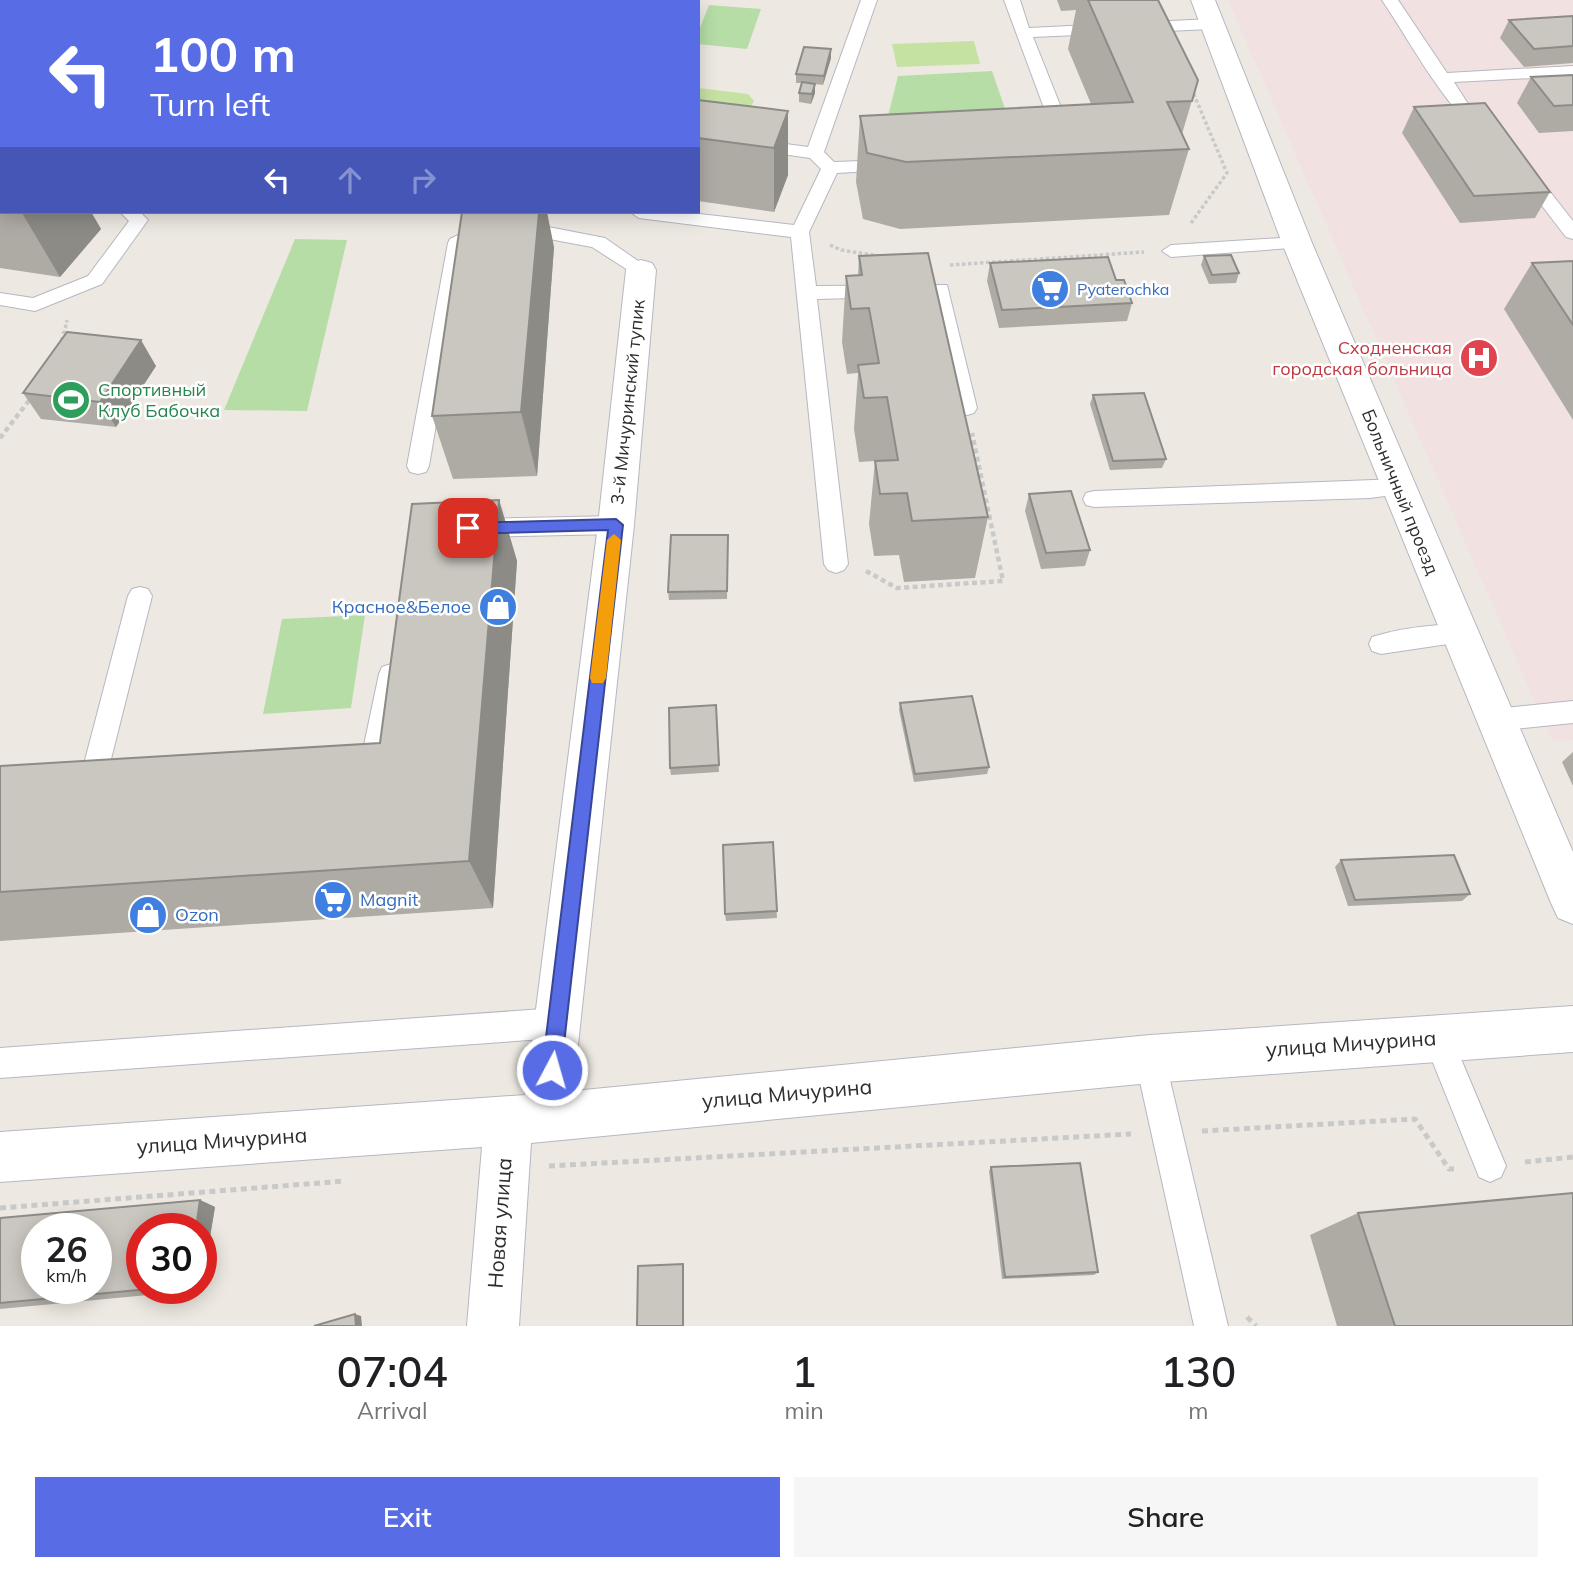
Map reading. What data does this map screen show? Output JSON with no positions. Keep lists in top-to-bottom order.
{
  "streets": {
    "street": [
      "3-й Мичуринский тупик",
      "Больничный проезд",
      "улица Мичурина",
      "Новая улица"
    ]
  },
  "crossings": [
    ["3-й Мичуринский тупик", "улица Мичурина"],
    ["3-й Мичуринский тупик", "Новая улица"],
    ["улица Мичурина", "Новая улица"]
  ],
  "places": {
    "supermarket": ["Pyaterochka", "Magnit"],
    "hospital": ["Сходненская городская больница"],
    "sports": ["Спортивный Клуб Бабочка"],
    "shop": ["Красное&Белое", "Ozon"]
  },
  "page": {
    "turn": ["100 m", "Turn left"],
    "speed": "26 km/h",
    "limit": "30",
    "eta": [
      "07:04",
      "Arrival",
      "1",
      "min",
      "130",
      "m"
    ],
    "buttons": ["Exit", "Share"]
  }
}
